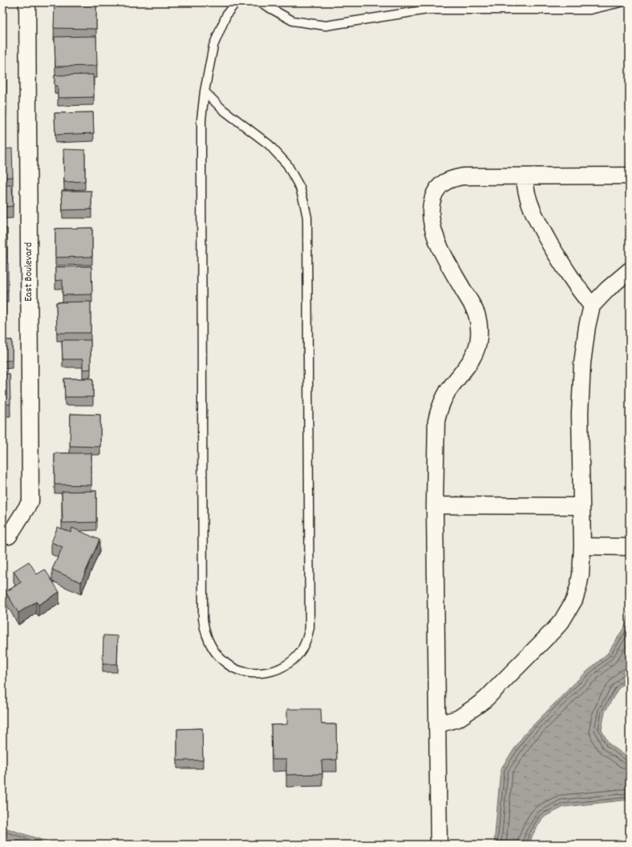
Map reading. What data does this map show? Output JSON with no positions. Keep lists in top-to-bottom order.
{
  "streets": {
    "street": ["East Boulevard"]
  }
}
